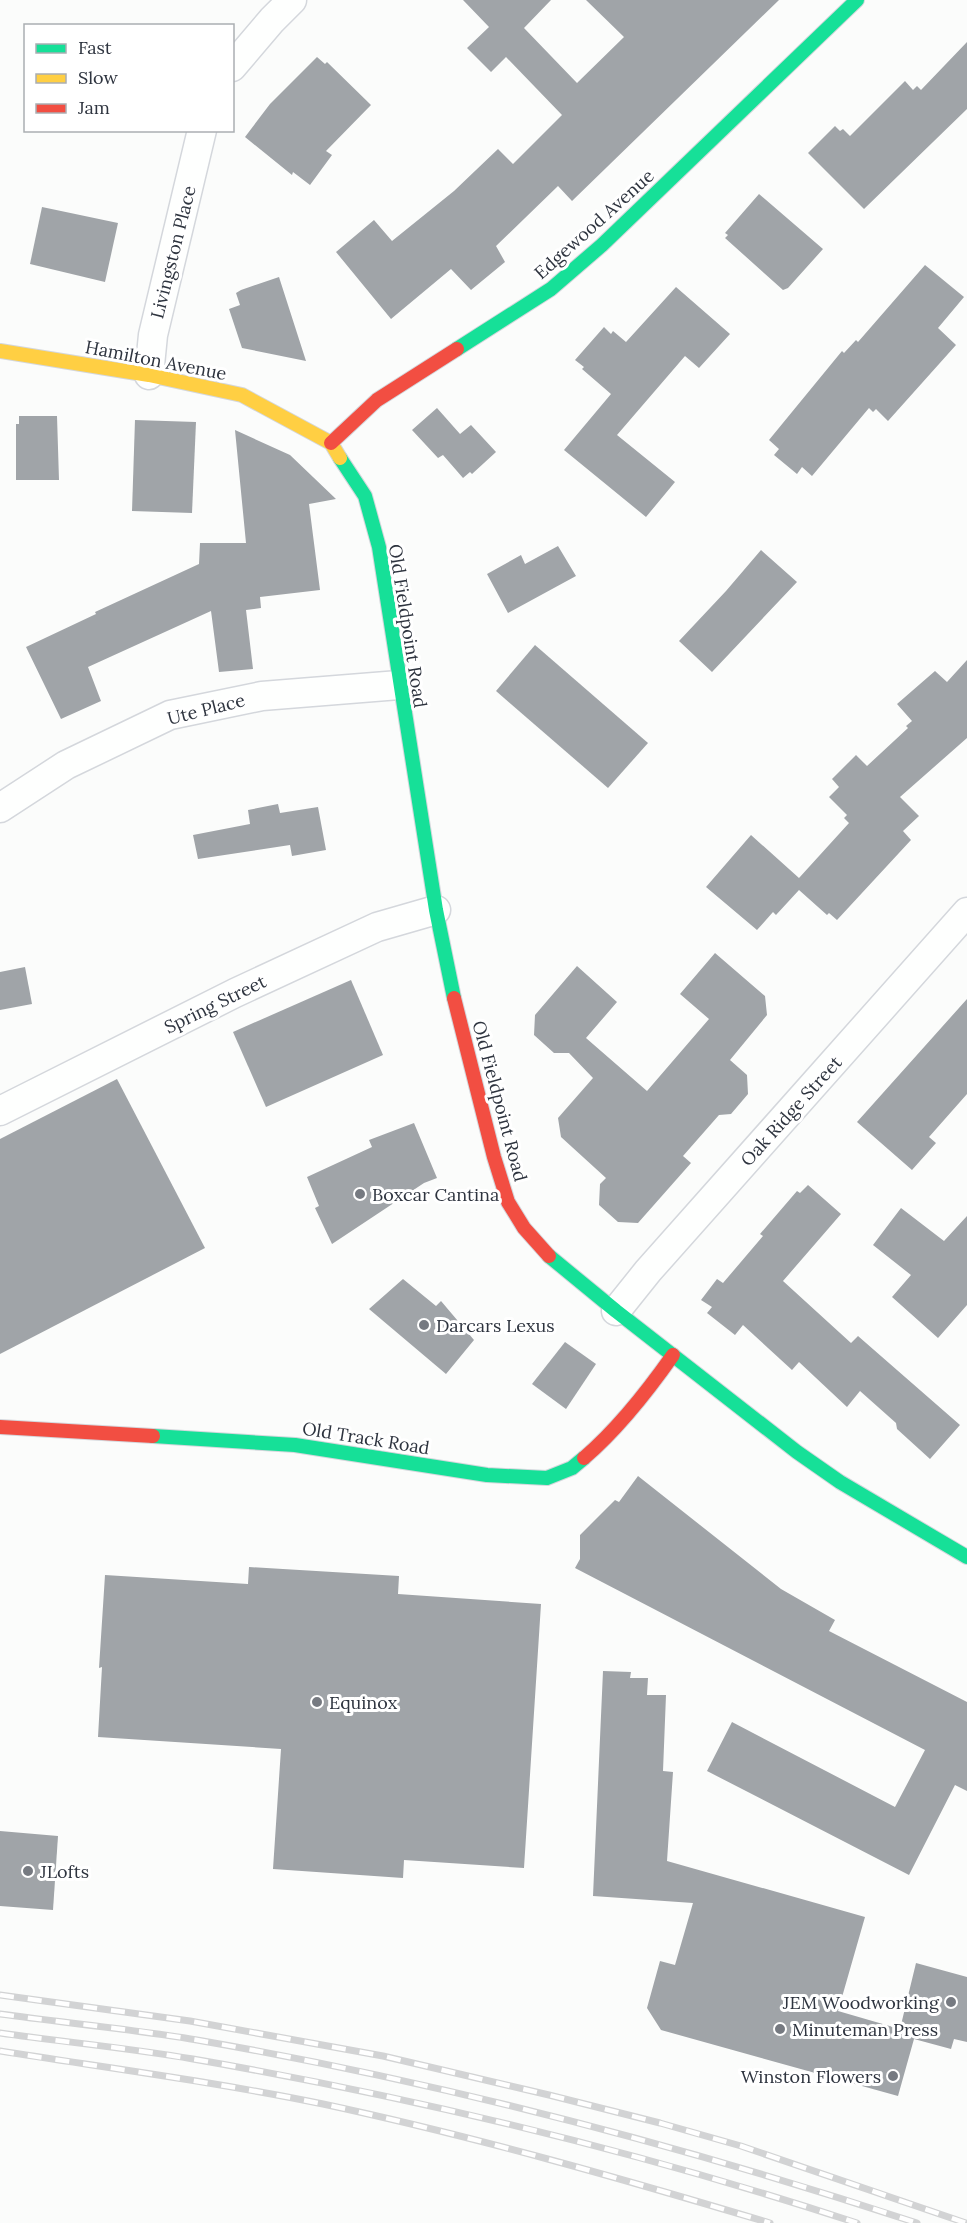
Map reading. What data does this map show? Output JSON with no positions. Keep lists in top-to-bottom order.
{
  "streets": {
    "main road": [
      "Edgewood Avenue",
      "Hamilton Avenue",
      "Old Fieldpoint Road",
      "Old Track Road"
    ],
    "street": [
      "Livingston Place",
      "Ute Place",
      "Spring Street",
      "Oak Ridge Street"
    ]
  },
  "crossings": [
    ["Edgewood Avenue", "Hamilton Avenue"],
    ["Edgewood Avenue", "Old Fieldpoint Road"],
    ["Livingston Place", "Hamilton Avenue"],
    ["Hamilton Avenue", "Old Fieldpoint Road"],
    ["Old Fieldpoint Road", "Ute Place"],
    ["Old Fieldpoint Road", "Spring Street"],
    ["Old Fieldpoint Road", "Oak Ridge Street"],
    ["Old Fieldpoint Road", "Old Track Road"]
  ],
  "places": [
    "Boxcar Cantina",
    "Darcars Lexus",
    "Equinox",
    "JLofts",
    "JEM Woodworking",
    "Minuteman Press",
    "Winston Flowers"
  ],
  "legend": ["Fast", "Slow", "Jam"]
}
